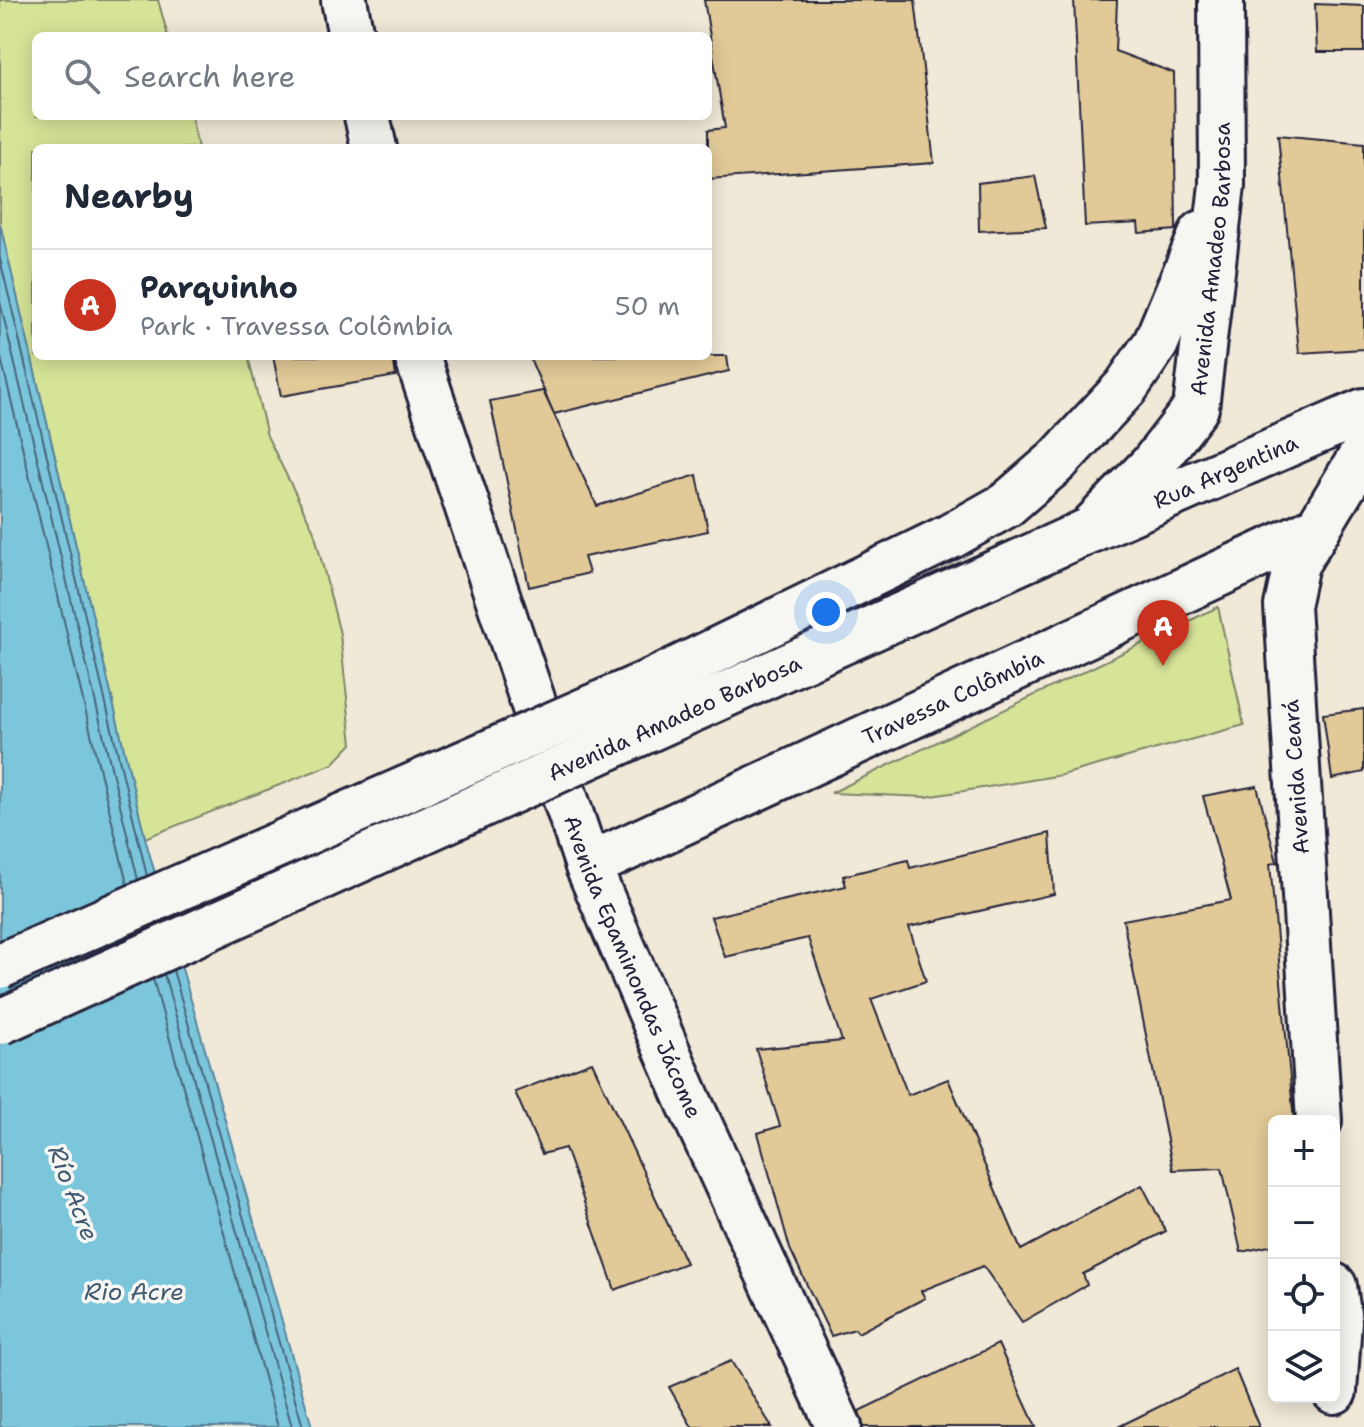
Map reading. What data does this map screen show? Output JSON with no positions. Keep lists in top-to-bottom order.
{
  "streets": {
    "main road": [
      "Avenida Amadeo Barbosa",
      "Rua Argentina",
      "Travessa Colômbia",
      "Avenida Ceará",
      "Avenida Epaminondas Jácome"
    ]
  },
  "crossings": [
    ["Avenida Amadeo Barbosa", "Rua Argentina"],
    ["Travessa Colômbia", "Avenida Ceará"],
    ["Travessa Colômbia", "Avenida Epaminondas Jácome"]
  ],
  "water": ["Río Acre", "Rio Acre"],
  "page": {
    "search": "Search here",
    "heading": "Nearby",
    "list": [
      {
        "mark": "A",
        "name": "Parquinho",
        "note": "Park · Travessa Colômbia",
        "value": "50 m"
      }
    ],
    "pins": "A",
    "map_buttons": ["+", "−"]
  }
}
